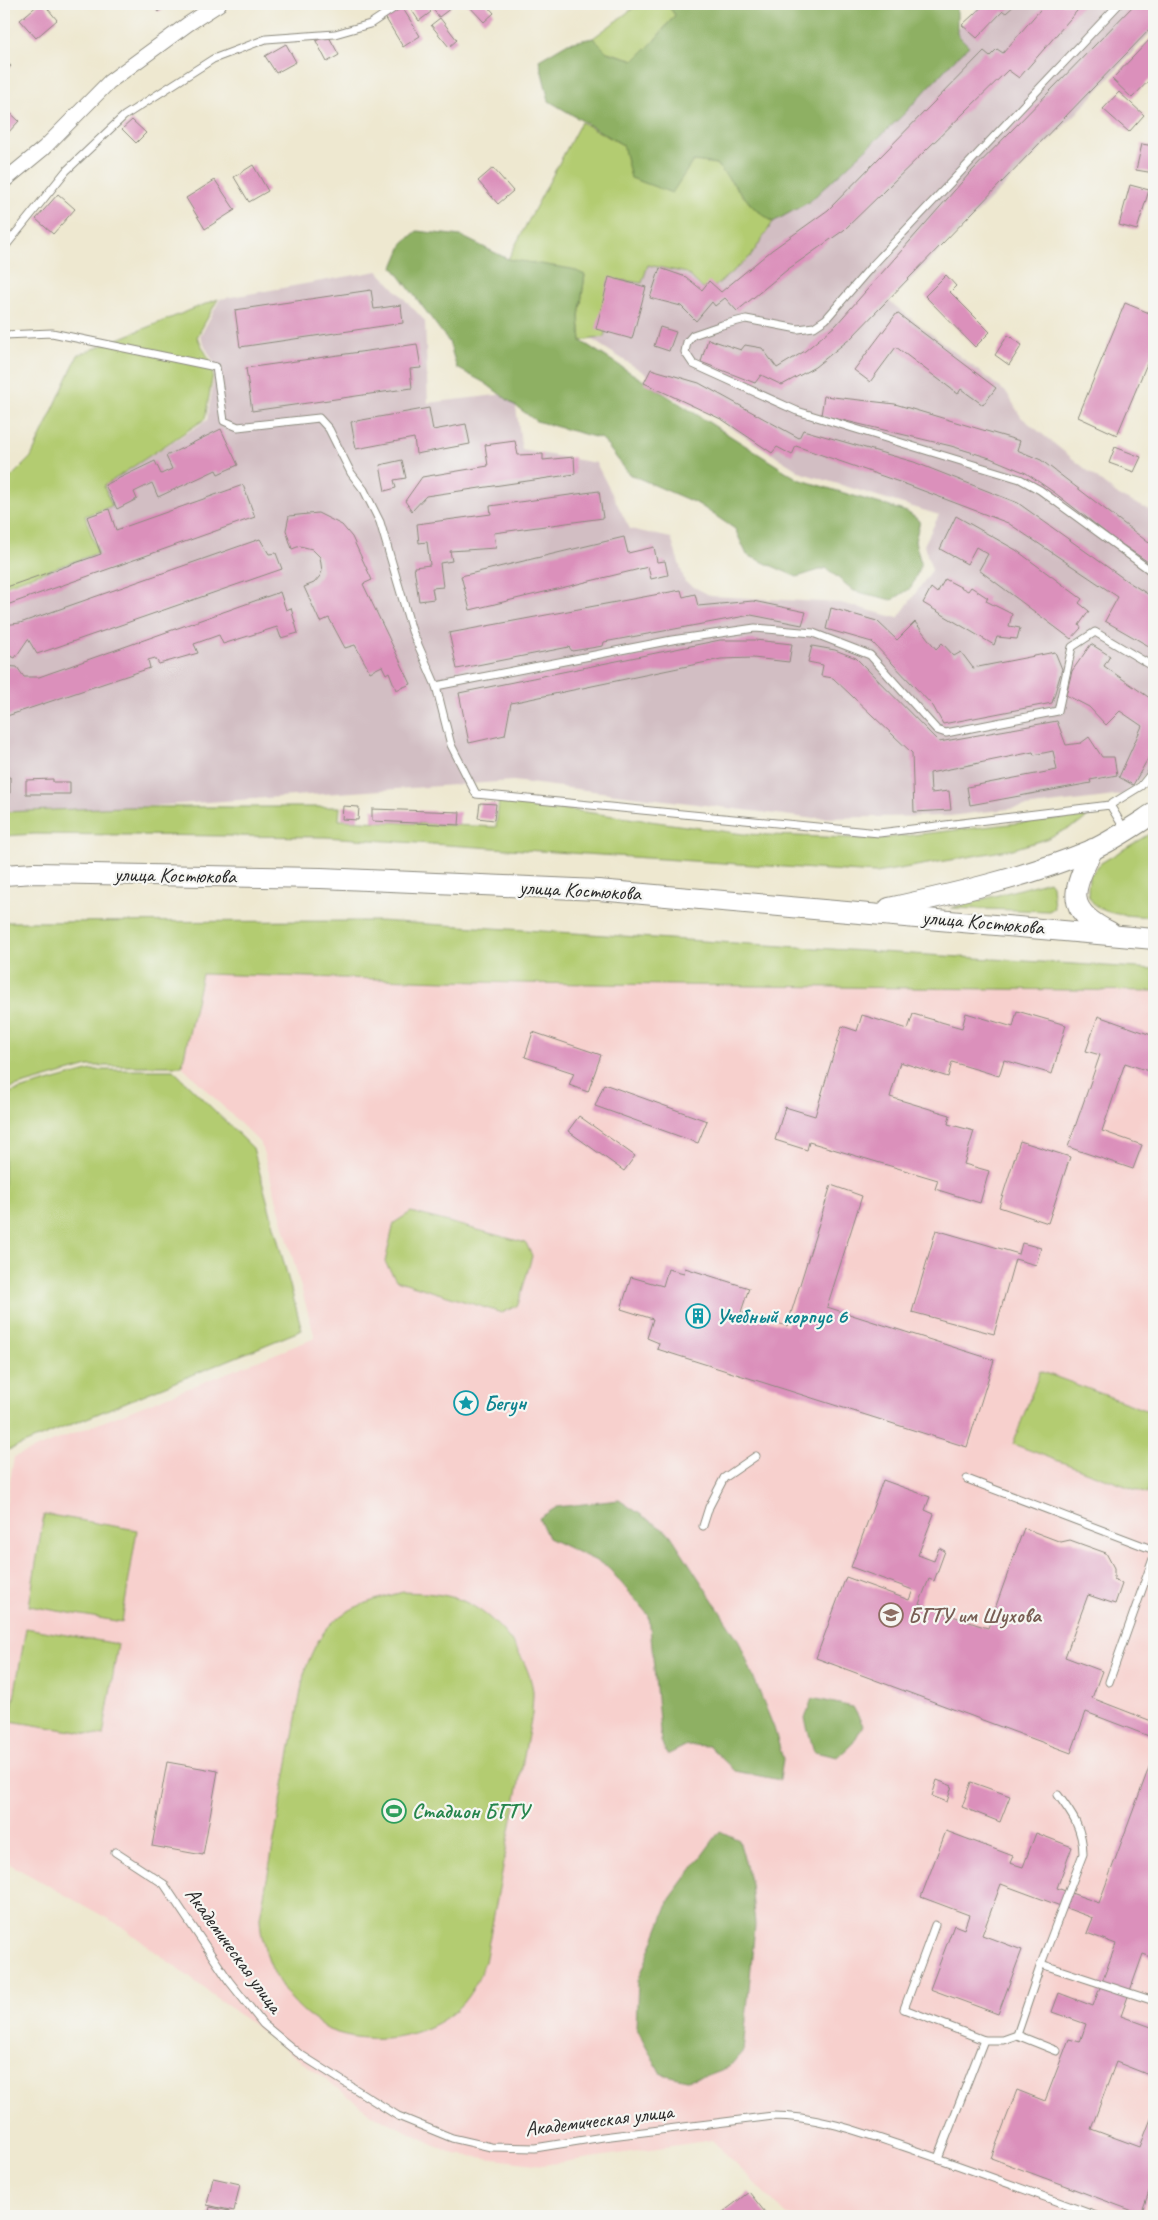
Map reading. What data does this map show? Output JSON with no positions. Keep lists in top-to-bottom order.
{
  "streets": {
    "main road": ["улица Костюкова"],
    "lane": ["Академическая улица"]
  },
  "places": {
    "building": ["Учебный корпус 6"],
    "place": ["Бегун"],
    "school or university": ["БГТУ им Шухова"],
    "sports": ["Стадион БГТУ"]
  }
}
